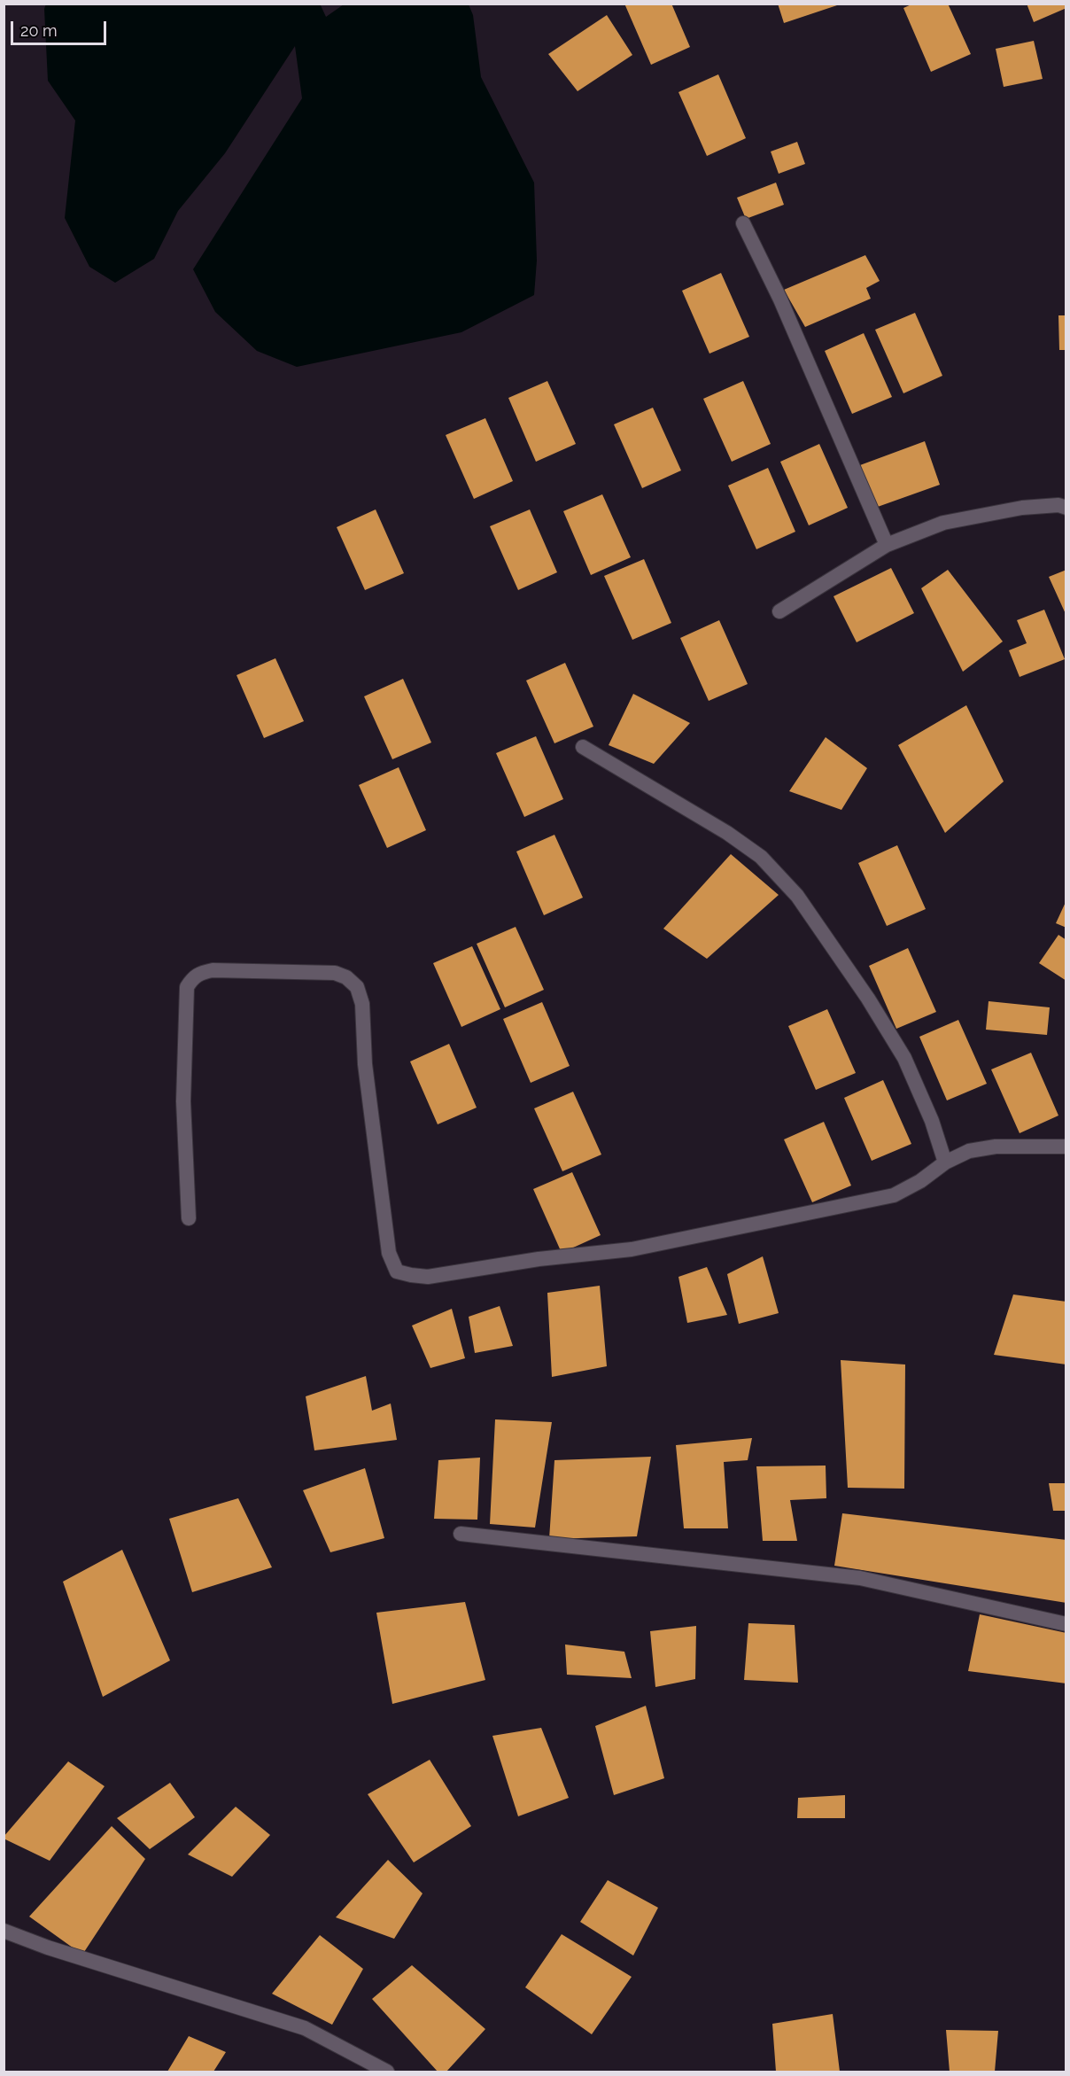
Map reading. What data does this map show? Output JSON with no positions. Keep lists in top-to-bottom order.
{
  "scale_bar": "20 m"
}
